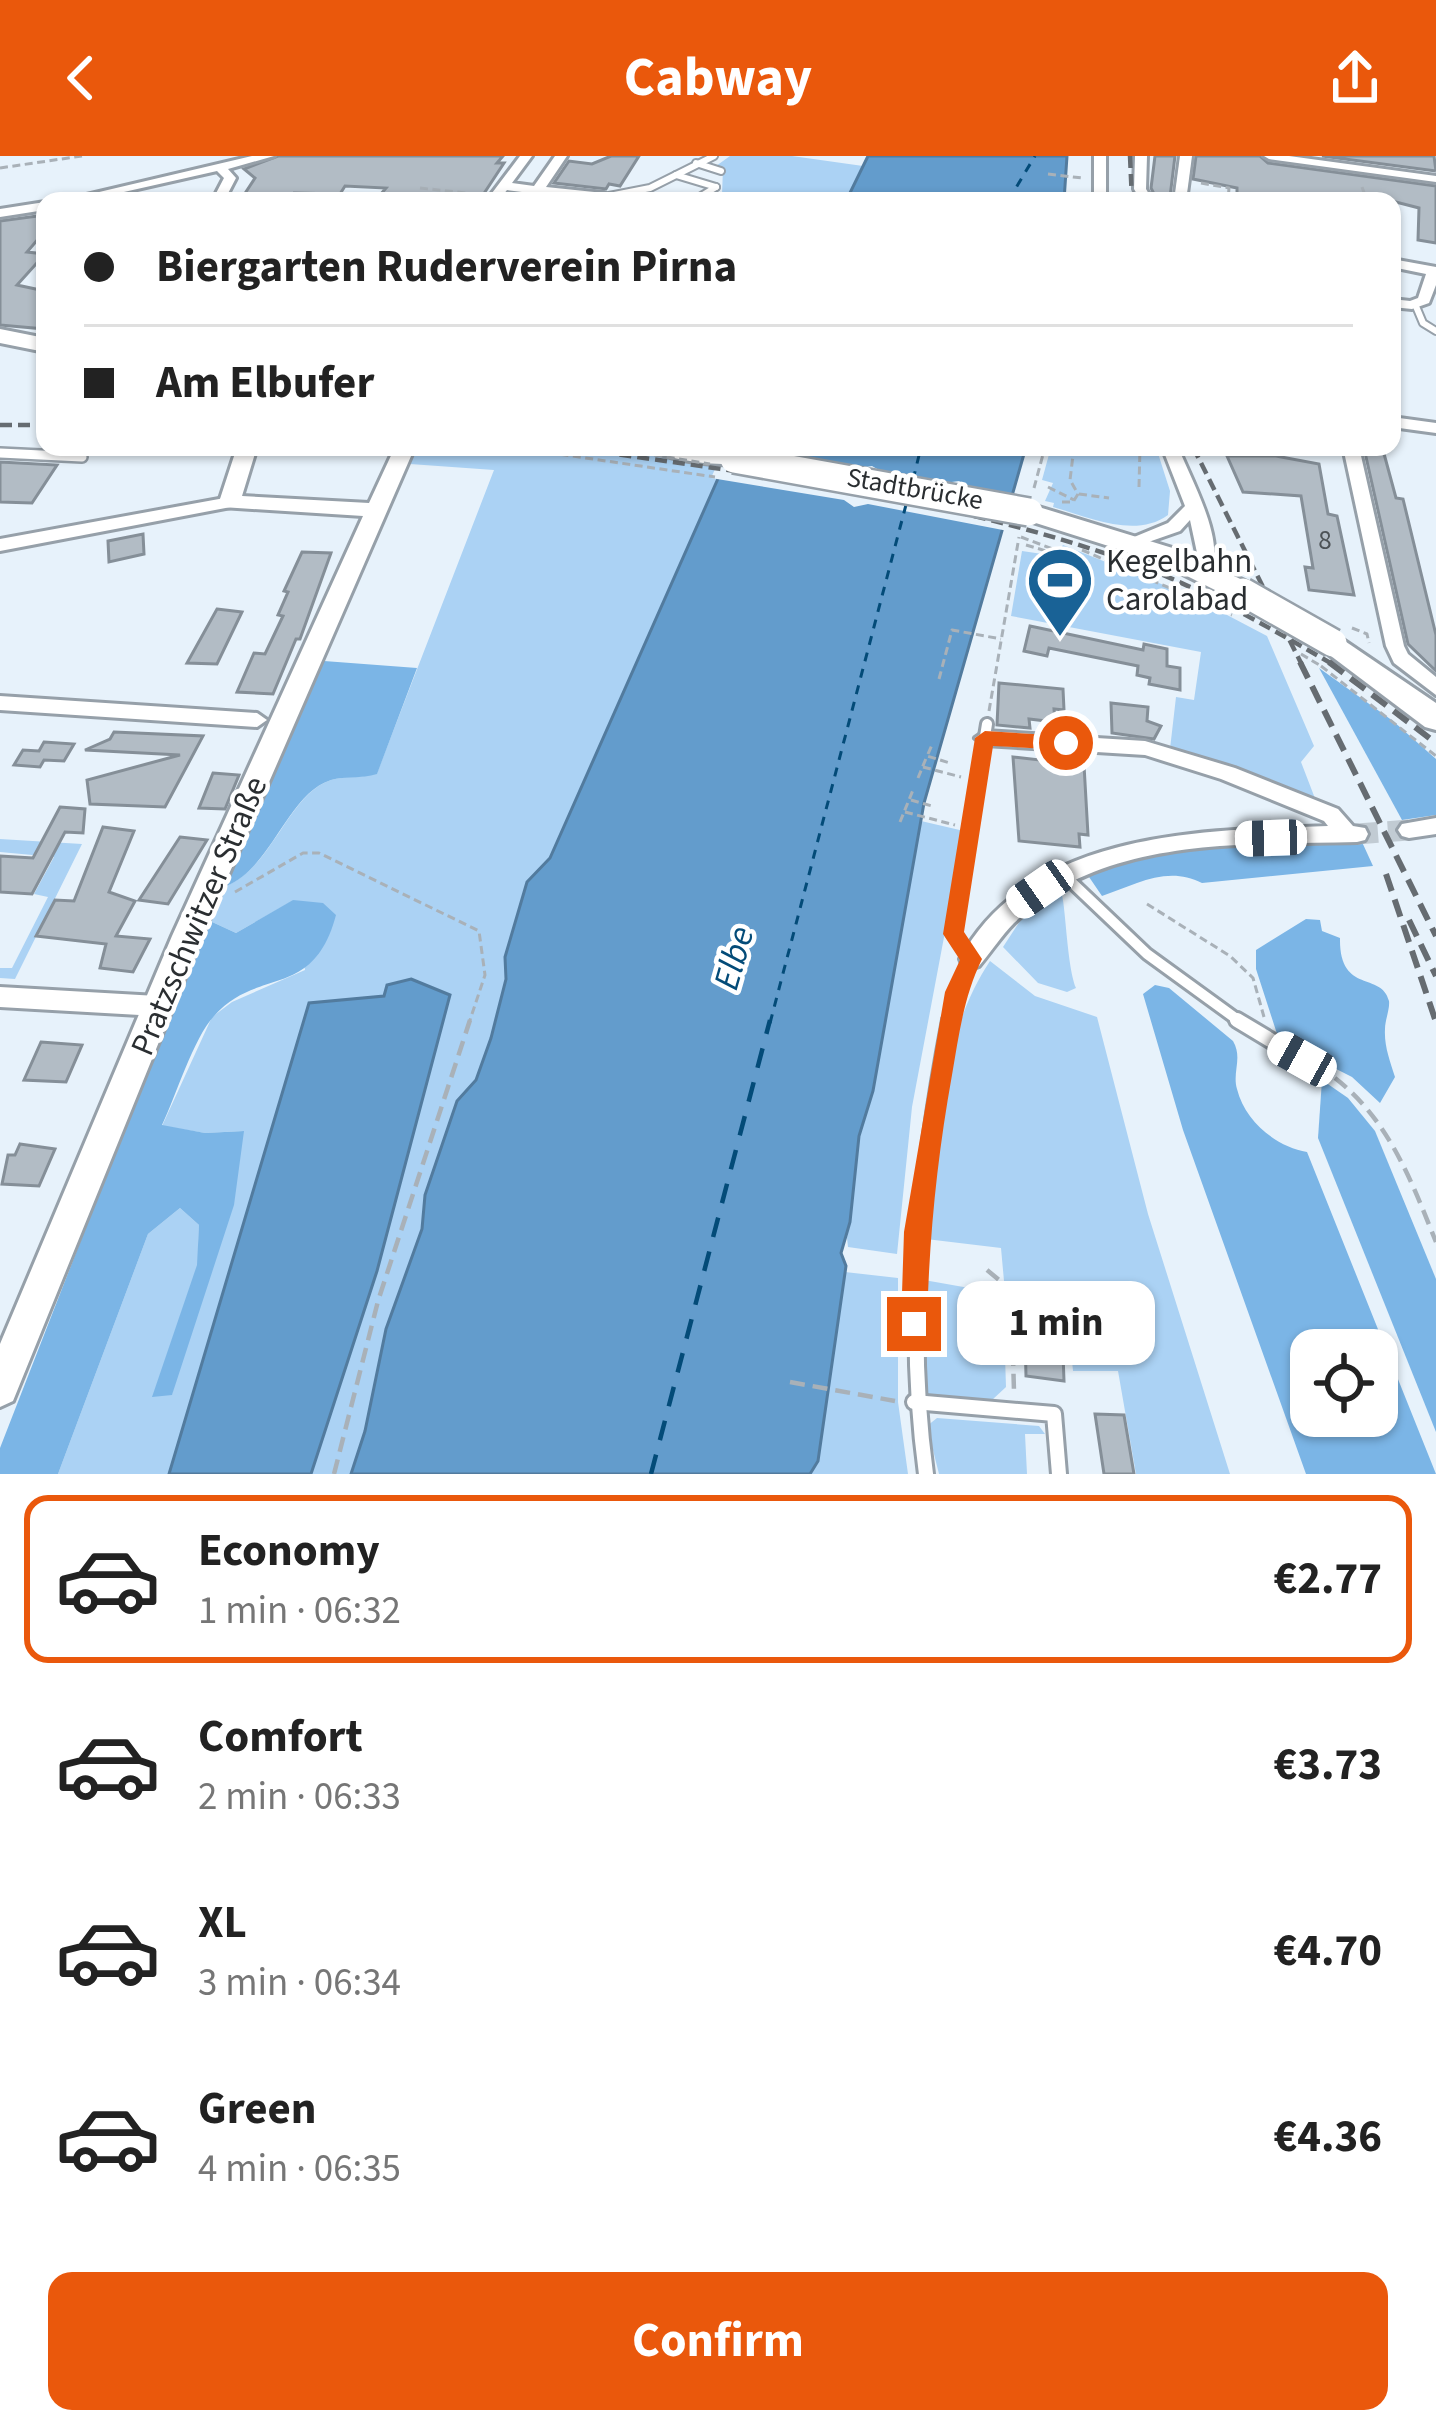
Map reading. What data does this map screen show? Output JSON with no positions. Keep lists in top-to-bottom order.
{
  "streets": {
    "main road": ["Stadtbrücke"],
    "street": ["Pratzschwitzer Straße"]
  },
  "water": ["Elbe"],
  "places": {
    "sports": ["Kegelbahn Carolabad"]
  },
  "house_numbers": ["8"],
  "page": {
    "header": "Cabway",
    "banner": ["Biergarten Ruderverein Pirna", "Am Elbufer"],
    "bubble": "1 min",
    "list": [
      {
        "name": "Economy",
        "note": "1 min · 06:32",
        "value": "€2.77"
      },
      {
        "name": "Comfort",
        "note": "2 min · 06:33",
        "value": "€3.73"
      },
      {
        "name": "XL",
        "note": "3 min · 06:34",
        "value": "€4.70"
      },
      {
        "name": "Green",
        "note": "4 min · 06:35",
        "value": "€4.36"
      }
    ],
    "buttons": "Confirm"
  }
}
